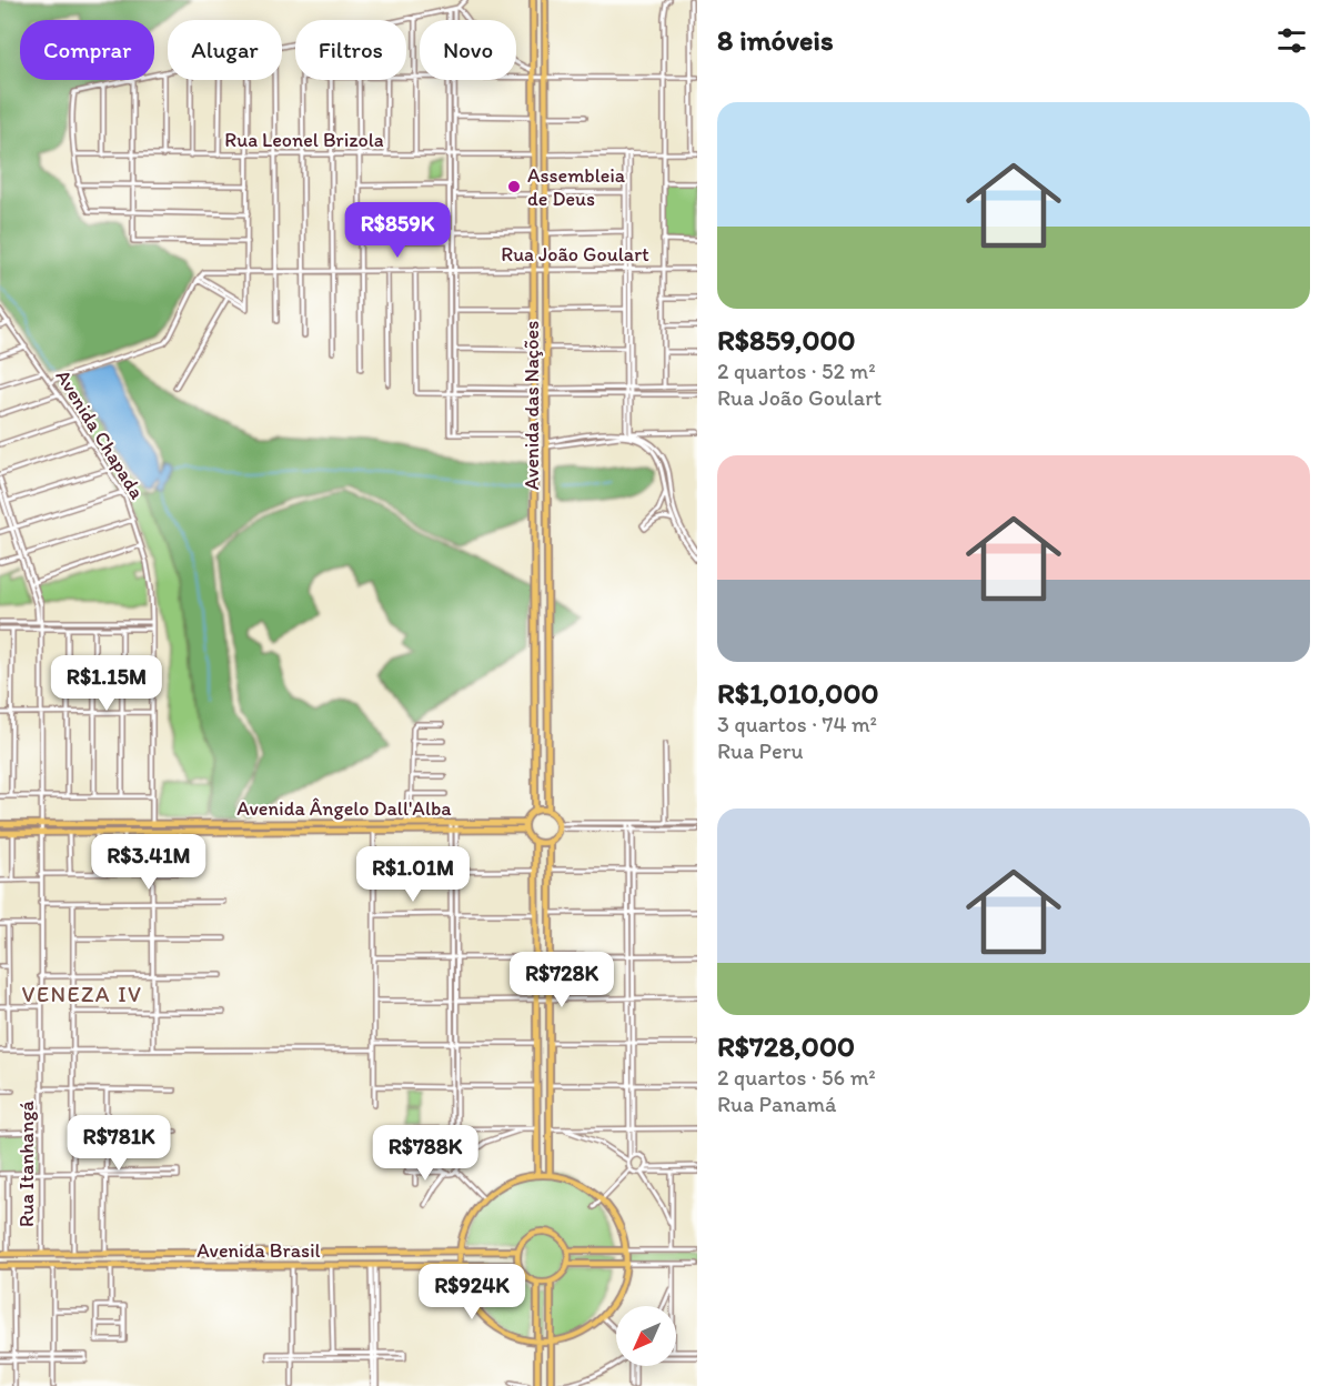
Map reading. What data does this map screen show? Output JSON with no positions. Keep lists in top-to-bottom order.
{
  "streets": {
    "main road": ["Avenida das Nações", "Avenida Ângelo Dall'Alba", "Avenida Brasil"],
    "street": [
      "Rua Leonel Brizola",
      "Rua João Goulart",
      "Avenida Chapada",
      "Rua Itanhangá"
    ]
  },
  "crossings": [
    ["Rua Leonel Brizola", "Avenida das Nações"],
    ["Rua João Goulart", "Avenida das Nações"],
    ["Avenida das Nações", "Avenida Ângelo Dall'Alba"],
    ["Avenida Chapada", "Avenida Ângelo Dall'Alba"],
    ["Avenida Ângelo Dall'Alba", "Rua Itanhangá"],
    ["Rua Itanhangá", "Avenida Brasil"]
  ],
  "districts": ["VENEZA IV"],
  "places": ["Assembleia de Deus"],
  "north": "bottom left",
  "page": {
    "heading": "8 imóveis",
    "chip": [
      "Comprar",
      "Alugar",
      "Filtros",
      "Novo"
    ],
    "list": [
      {
        "name": "R$859,000",
        "note": "2 quartos · 52 m² · Rua João Goulart"
      },
      {
        "name": "R$1,010,000",
        "note": "3 quartos · 74 m² · Rua Peru"
      },
      {
        "name": "R$728,000",
        "note": "2 quartos · 56 m² · Rua Panamá"
      }
    ],
    "price": [
      "R$859K",
      "R$1.15M",
      "R$3.41M",
      "R$1.01M",
      "R$728K",
      "R$781K",
      "R$788K",
      "R$924K"
    ]
  }
}
